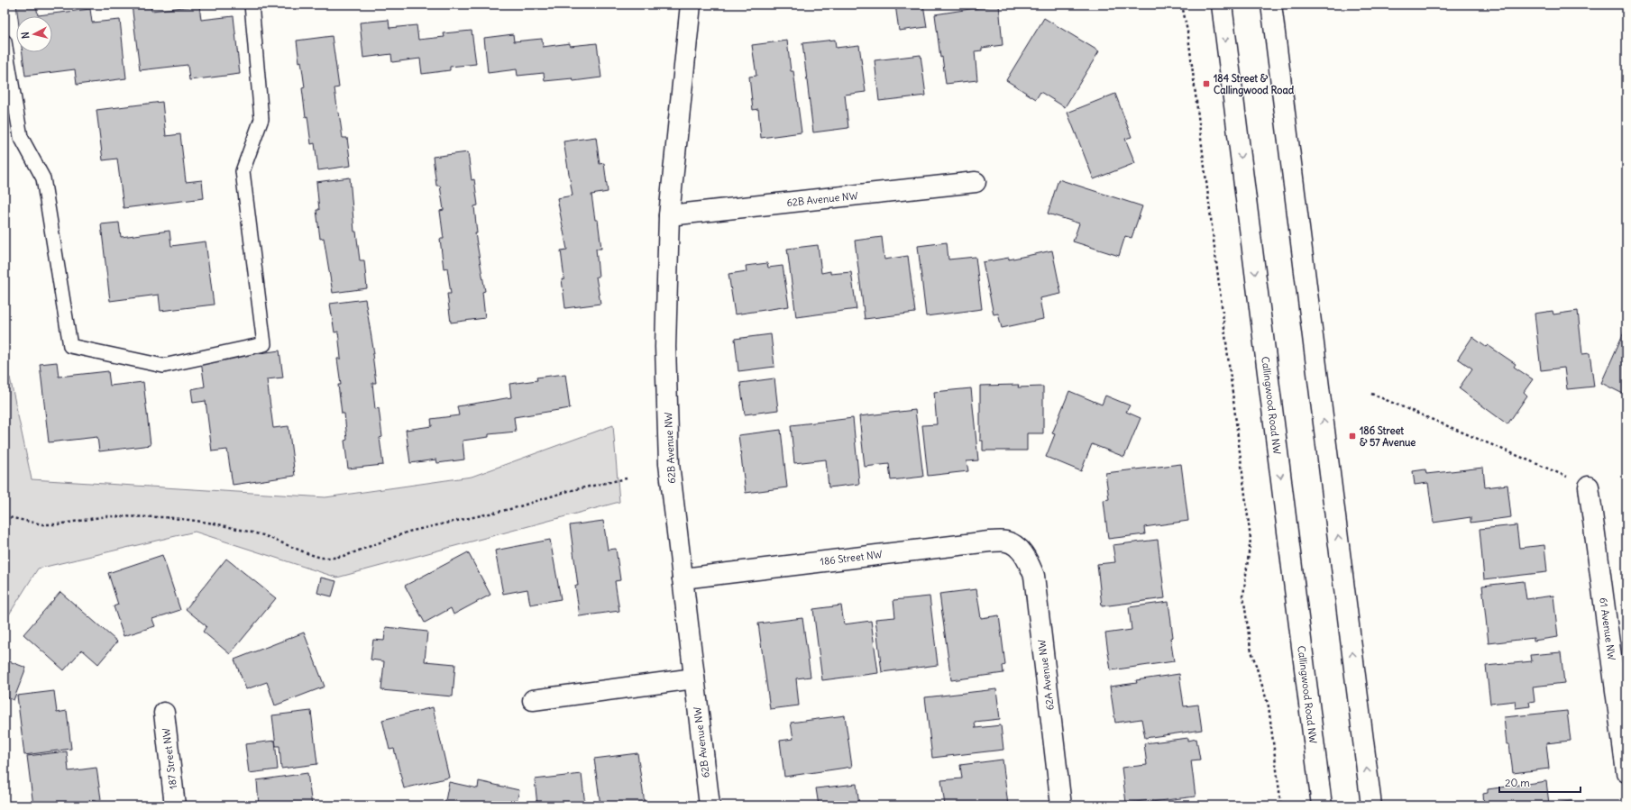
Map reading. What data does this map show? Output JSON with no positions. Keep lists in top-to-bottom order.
{
  "streets": {
    "street": [
      "62B Avenue NW",
      "Callingwood Road NW",
      "186 Street NW",
      "61 Avenue NW",
      "62A Avenue NW",
      "187 Street NW"
    ]
  },
  "crossings": [
    ["62B Avenue NW", "186 Street NW"],
    ["186 Street NW", "62A Avenue NW"]
  ],
  "places": {
    "transit": ["184 Street & Callingwood Road", "186 Street & 57 Avenue"]
  },
  "scale_bar": "20 m",
  "north": "left"
}
